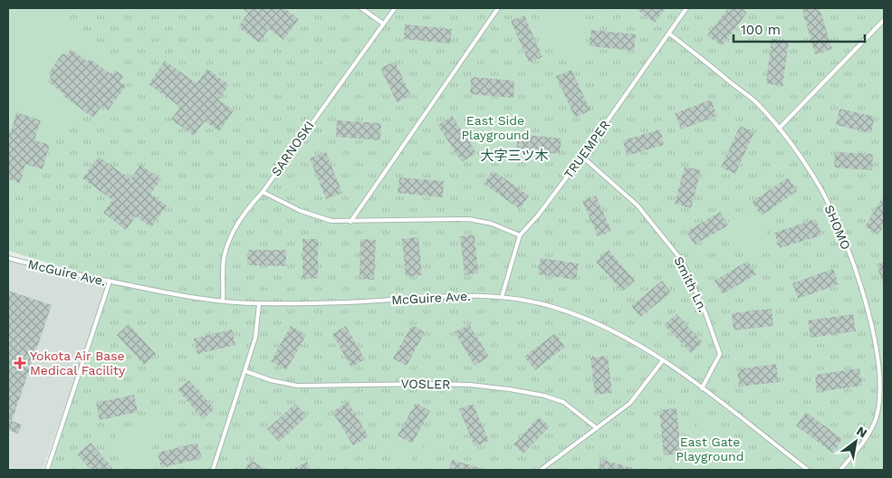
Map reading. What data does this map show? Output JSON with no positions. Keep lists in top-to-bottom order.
{
  "streets": {
    "lane": [
      "SARNOSKI",
      "TRUEMPER",
      "SHOMO",
      "McGuire Ave.",
      "Smith Ln.",
      "VOSLER"
    ]
  },
  "crossings": [
    ["SARNOSKI", "McGuire Ave."],
    ["TRUEMPER", "SHOMO"],
    ["TRUEMPER", "McGuire Ave."],
    ["TRUEMPER", "Smith Ln."],
    ["McGuire Ave.", "Smith Ln."]
  ],
  "districts": ["大字三ツ木"],
  "parks": ["East Side Playground", "East Gate Playground"],
  "places": {
    "health": ["Yokota Air Base Medical Facility"]
  },
  "scale_bar": "100 m",
  "north": "top right"
}
